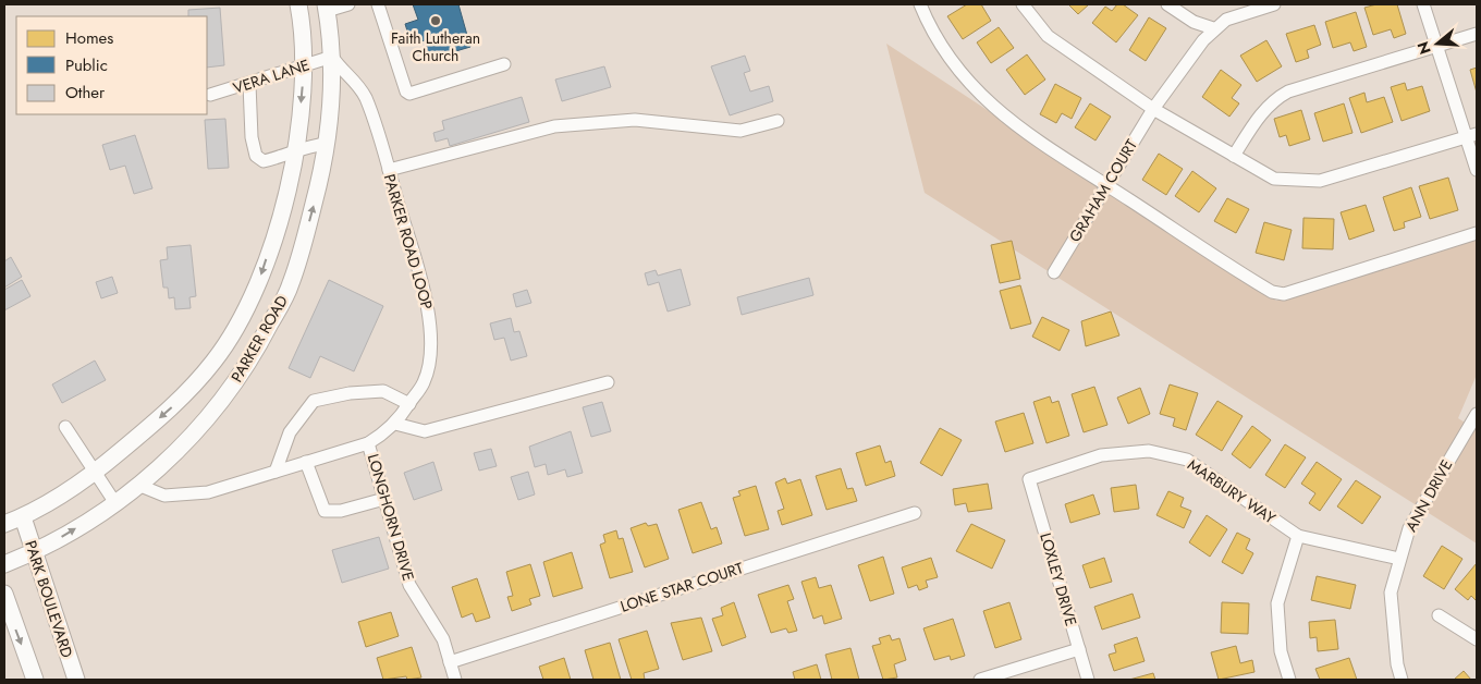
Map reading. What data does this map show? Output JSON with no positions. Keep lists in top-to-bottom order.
{
  "streets": {
    "main road": ["PARKER ROAD", "PARK BOULEVARD"],
    "street": [
      "VERA LANE",
      "GRAHAM COURT",
      "PARKER ROAD LOOP",
      "MARBURY WAY",
      "ANN DRIVE",
      "LONGHORN DRIVE",
      "LOXLEY DRIVE",
      "LONE STAR COURT"
    ]
  },
  "crossings": [
    ["VERA LANE", "PARKER ROAD LOOP"],
    ["VERA LANE", "PARKER ROAD"],
    ["PARKER ROAD LOOP", "PARKER ROAD"],
    ["PARKER ROAD LOOP", "LONGHORN DRIVE"],
    ["PARKER ROAD", "PARK BOULEVARD"],
    ["MARBURY WAY", "ANN DRIVE"],
    ["MARBURY WAY", "LOXLEY DRIVE"],
    ["LONGHORN DRIVE", "LONE STAR COURT"]
  ],
  "places": ["Faith Lutheran Church"],
  "legend": ["Homes", "Public", "Other"],
  "north": "left"
}
